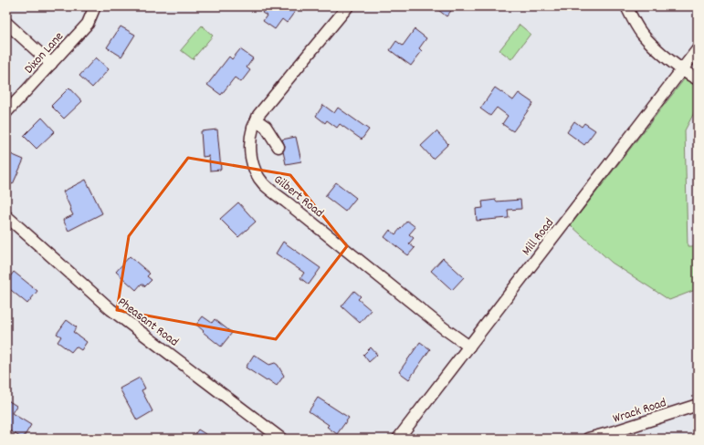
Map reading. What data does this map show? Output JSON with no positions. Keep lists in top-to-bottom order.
{
  "streets": {
    "street": [
      "Dixon Lane",
      "Gilbert Road",
      "Mill Road",
      "Pheasant Road",
      "Wrack Road"
    ]
  },
  "crossings": [
    ["Gilbert Road", "Mill Road"]
  ]
}
